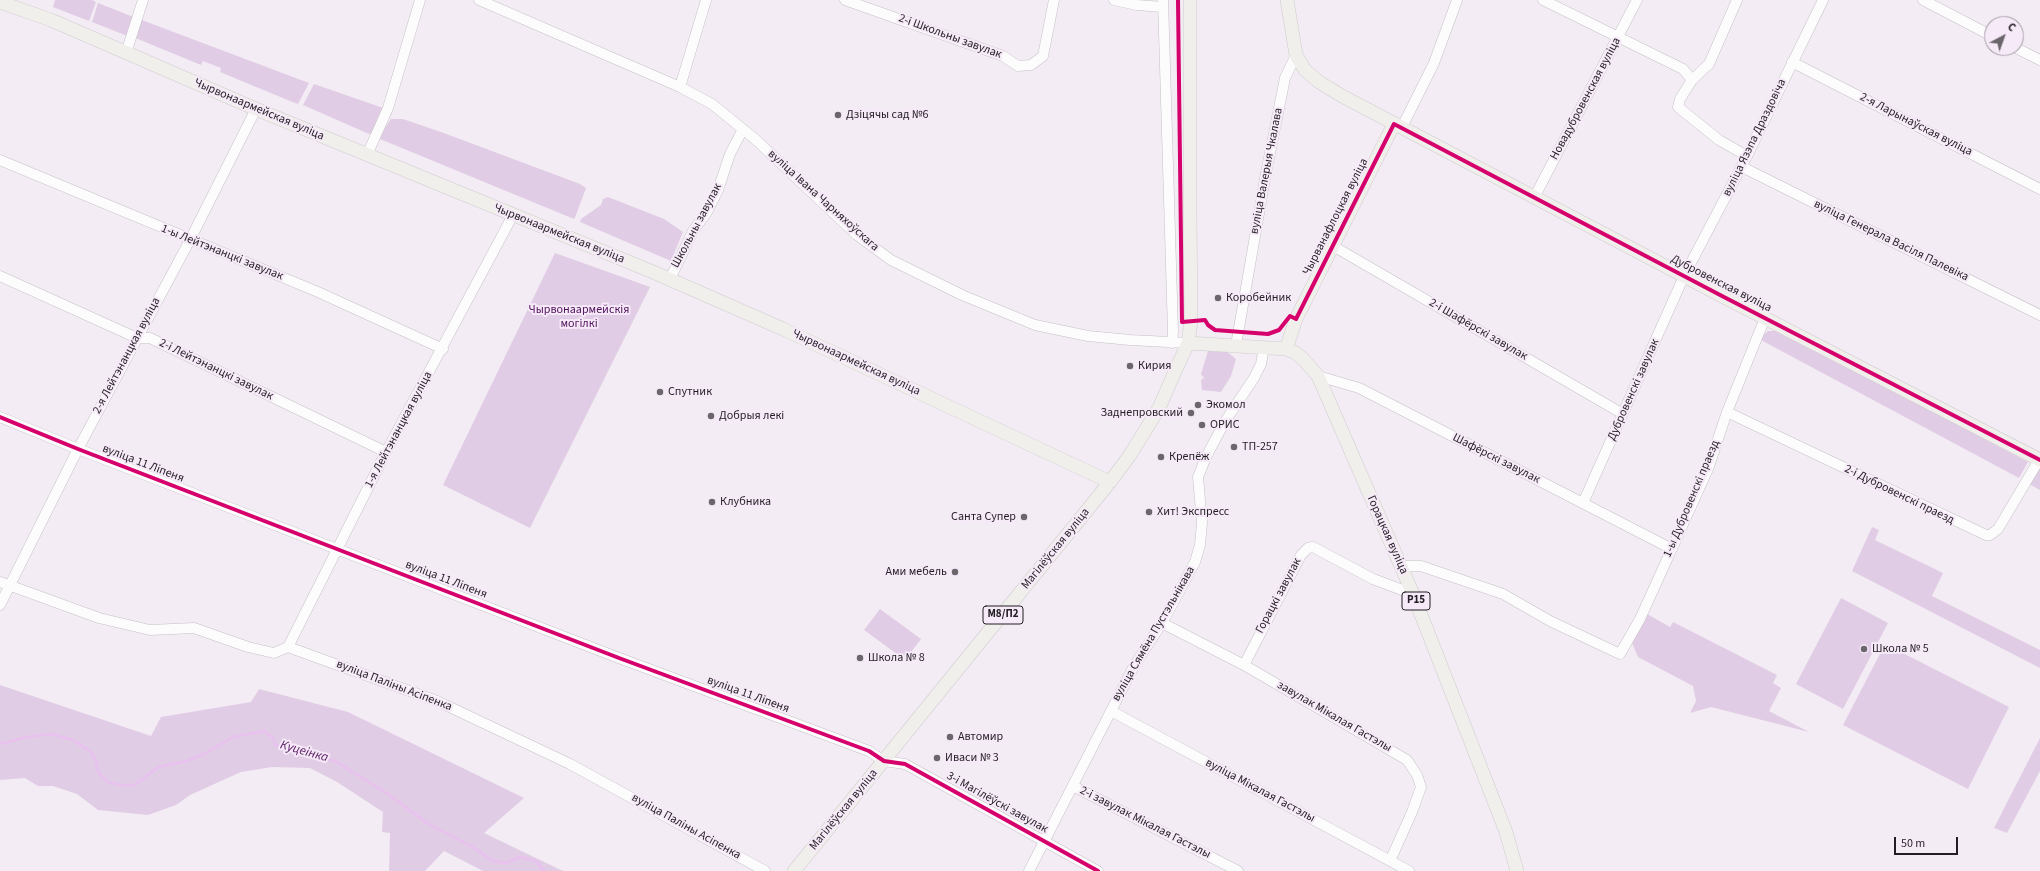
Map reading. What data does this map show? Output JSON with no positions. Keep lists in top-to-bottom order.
{
  "streets": {
    "main road": [
      "Чырвонаармейская вуліца",
      "Чырванафлоцкая вуліца",
      "Дубровенская вуліца",
      "Горацкая вуліца",
      "Магілёўская вуліца",
      "Р15",
      "М8/П2"
    ],
    "street": [
      "2-і Школьны завулак",
      "Новадубровенская вуліца",
      "2-я Ларынаўская вуліца",
      "вуліца Язэпа Драздовіча",
      "вуліца Валерыя Чкалава",
      "вуліца Івана Чарняхоўскага",
      "Школьны завулак",
      "вуліца Генерала Васіля Палевіка",
      "1-ы Лейтэнанцкі завулак",
      "2-і Шафёрскі завулак",
      "2-я Лейтэнанцкая вуліца",
      "2-і Лейтэнанцкі завулак",
      "Дубровенскі завулак",
      "1-я Лейтэнанцкая вуліца",
      "Шафёрскі завулак",
      "вуліца 11 Ліпеня",
      "2-і Дубровенскі праезд",
      "1-ы Дубровенскі праезд",
      "Горацкі завулак",
      "вуліца Сямёна Пустэльнікава",
      "вуліца Паліны Асіпенка",
      "завулак Мікалая Гастэлы",
      "вуліца Мікалая Гастэлы",
      "3-і Магілёўскі завулак",
      "2-і завулак Мікалая Гастэлы"
    ]
  },
  "crossings": [
    ["Новадубровенская вуліца", "Дубровенская вуліца"],
    ["Чырвонаармейская вуліца", "Школьны завулак"],
    ["Чырвонаармейская вуліца", "2-я Лейтэнанцкая вуліца"],
    ["Чырвонаармейская вуліца", "1-я Лейтэнанцкая вуліца"],
    ["Чырвонаармейская вуліца", "Магілёўская вуліца"],
    ["2-я Ларынаўская вуліца", "вуліца Язэпа Драздовіча"],
    ["вуліца Язэпа Драздовіча", "вуліца Генерала Васіля Палевіка"],
    ["вуліца Язэпа Драздовіча", "Дубровенская вуліца"],
    ["вуліца Язэпа Драздовіча", "Дубровенскі завулак"],
    ["вуліца Валерыя Чкалава", "Дубровенская вуліца"],
    ["вуліца Валерыя Чкалава", "Р15"],
    ["вуліца Івана Чарняхоўскага", "Школьны завулак"],
    ["вуліца Івана Чарняхоўскага", "Магілёўская вуліца"],
    ["вуліца Івана Чарняхоўскага", "Р15"],
    ["вуліца Івана Чарняхоўскага", "М8/П2"],
    ["Чырванафлоцкая вуліца", "Дубровенская вуліца"],
    ["Чырванафлоцкая вуліца", "2-і Шафёрскі завулак"],
    ["Чырванафлоцкая вуліца", "Горацкая вуліца"],
    ["Чырванафлоцкая вуліца", "Р15"],
    ["1-ы Лейтэнанцкі завулак", "2-я Лейтэнанцкая вуліца"],
    ["1-ы Лейтэнанцкі завулак", "1-я Лейтэнанцкая вуліца"],
    ["Дубровенская вуліца", "Дубровенскі завулак"],
    ["Дубровенская вуліца", "2-і Дубровенскі праезд"],
    ["Дубровенская вуліца", "1-ы Дубровенскі праезд"],
    ["2-і Шафёрскі завулак", "Дубровенскі завулак"],
    ["2-я Лейтэнанцкая вуліца", "2-і Лейтэнанцкі завулак"],
    ["2-я Лейтэнанцкая вуліца", "вуліца 11 Ліпеня"],
    ["2-і Лейтэнанцкі завулак", "1-я Лейтэнанцкая вуліца"],
    ["Дубровенскі завулак", "Шафёрскі завулак"],
    ["1-я Лейтэнанцкая вуліца", "вуліца 11 Ліпеня"],
    ["1-я Лейтэнанцкая вуліца", "вуліца Паліны Асіпенка"],
    ["Шафёрскі завулак", "1-ы Дубровенскі праезд"],
    ["Шафёрскі завулак", "Горацкая вуліца"],
    ["вуліца 11 Ліпеня", "Магілёўская вуліца"],
    ["вуліца 11 Ліпеня", "3-і Магілёўскі завулак"],
    ["2-і Дубровенскі праезд", "1-ы Дубровенскі праезд"],
    ["1-ы Дубровенскі праезд", "Горацкая вуліца"],
    ["Горацкая вуліца", "Горацкі завулак"],
    ["Горацкая вуліца", "Р15"],
    ["Магілёўская вуліца", "Р15"],
    ["Магілёўская вуліца", "М8/П2"],
    ["Магілёўская вуліца", "3-і Магілёўскі завулак"],
    ["Горацкі завулак", "завулак Мікалая Гастэлы"],
    ["Р15", "М8/П2"],
    ["Р15", "вуліца Сямёна Пустэльнікава"],
    ["вуліца Сямёна Пустэльнікава", "завулак Мікалая Гастэлы"],
    ["вуліца Сямёна Пустэльнікава", "вуліца Мікалая Гастэлы"],
    ["вуліца Сямёна Пустэльнікава", "3-і Магілёўскі завулак"],
    ["вуліца Сямёна Пустэльнікава", "2-і завулак Мікалая Гастэлы"],
    ["завулак Мікалая Гастэлы", "вуліца Мікалая Гастэлы"]
  ],
  "water": ["Куцеінка"],
  "parks": ["Чырвонаармейскія могілкі"],
  "places": [
    "Дзіцячы сад №6",
    "Коробейник",
    "Кирия",
    "Спутник",
    "Экомол",
    "Заднепровский",
    "Добрыя лекі",
    "ОРИС",
    "ТП-257",
    "Крепёж",
    "Клубника",
    "Хит! Экспресс",
    "Санта Супер",
    "Ами мебель",
    "Школа № 5",
    "Школа № 8",
    "Автомир",
    "Иваси № 3"
  ],
  "scale_bar": "50 m",
  "north": "top right"
}
